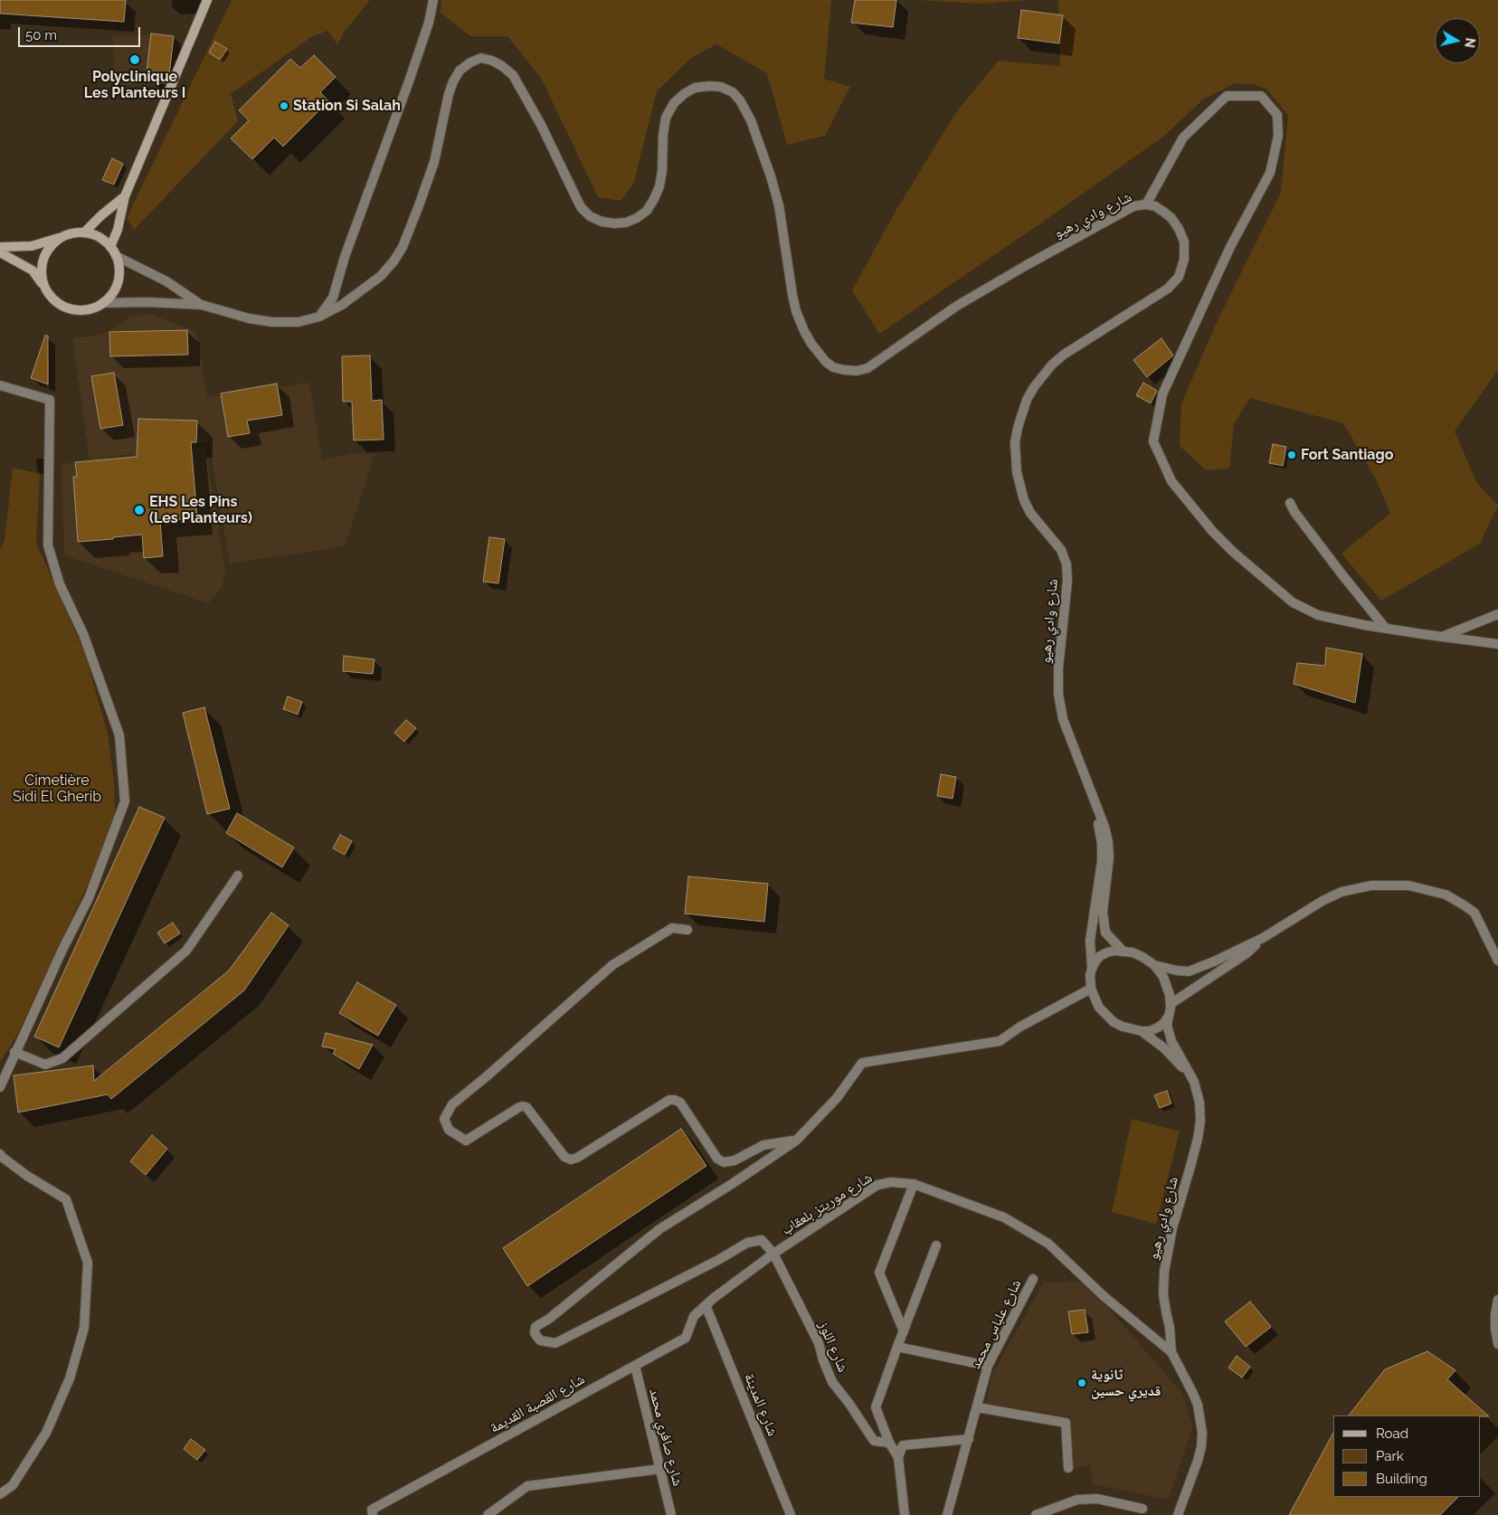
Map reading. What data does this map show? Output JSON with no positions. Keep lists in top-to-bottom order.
{
  "streets": {
    "street": [
      "شارع وادي رهيو",
      "شارع موريتز بلعقاب",
      "شارع علباس محمد",
      "شارع اللوز",
      "شارع القصبة القديمة",
      "شارع المدينة",
      "شارع صافري محمد"
    ]
  },
  "crossings": [
    ["شارع وادي رهيو", "شارع موريتز بلعقاب"],
    ["شارع موريتز بلعقاب", "شارع اللوز"],
    ["شارع موريتز بلعقاب", "شارع القصبة القديمة"],
    ["شارع موريتز بلعقاب", "شارع المدينة"],
    ["شارع القصبة القديمة", "شارع المدينة"],
    ["شارع القصبة القديمة", "شارع صافري محمد"]
  ],
  "parks": ["Cimetière Sidi El Gherib"],
  "places": [
    "Polyclinique Les Planteurs I",
    "Station Si Salah",
    "Fort Santiago",
    "EHS Les Pins (Les Planteurs)",
    "ثانوية قديري حسين"
  ],
  "legend": ["Road", "Park", "Building"],
  "scale_bar": "50 m",
  "north": "right"
}
